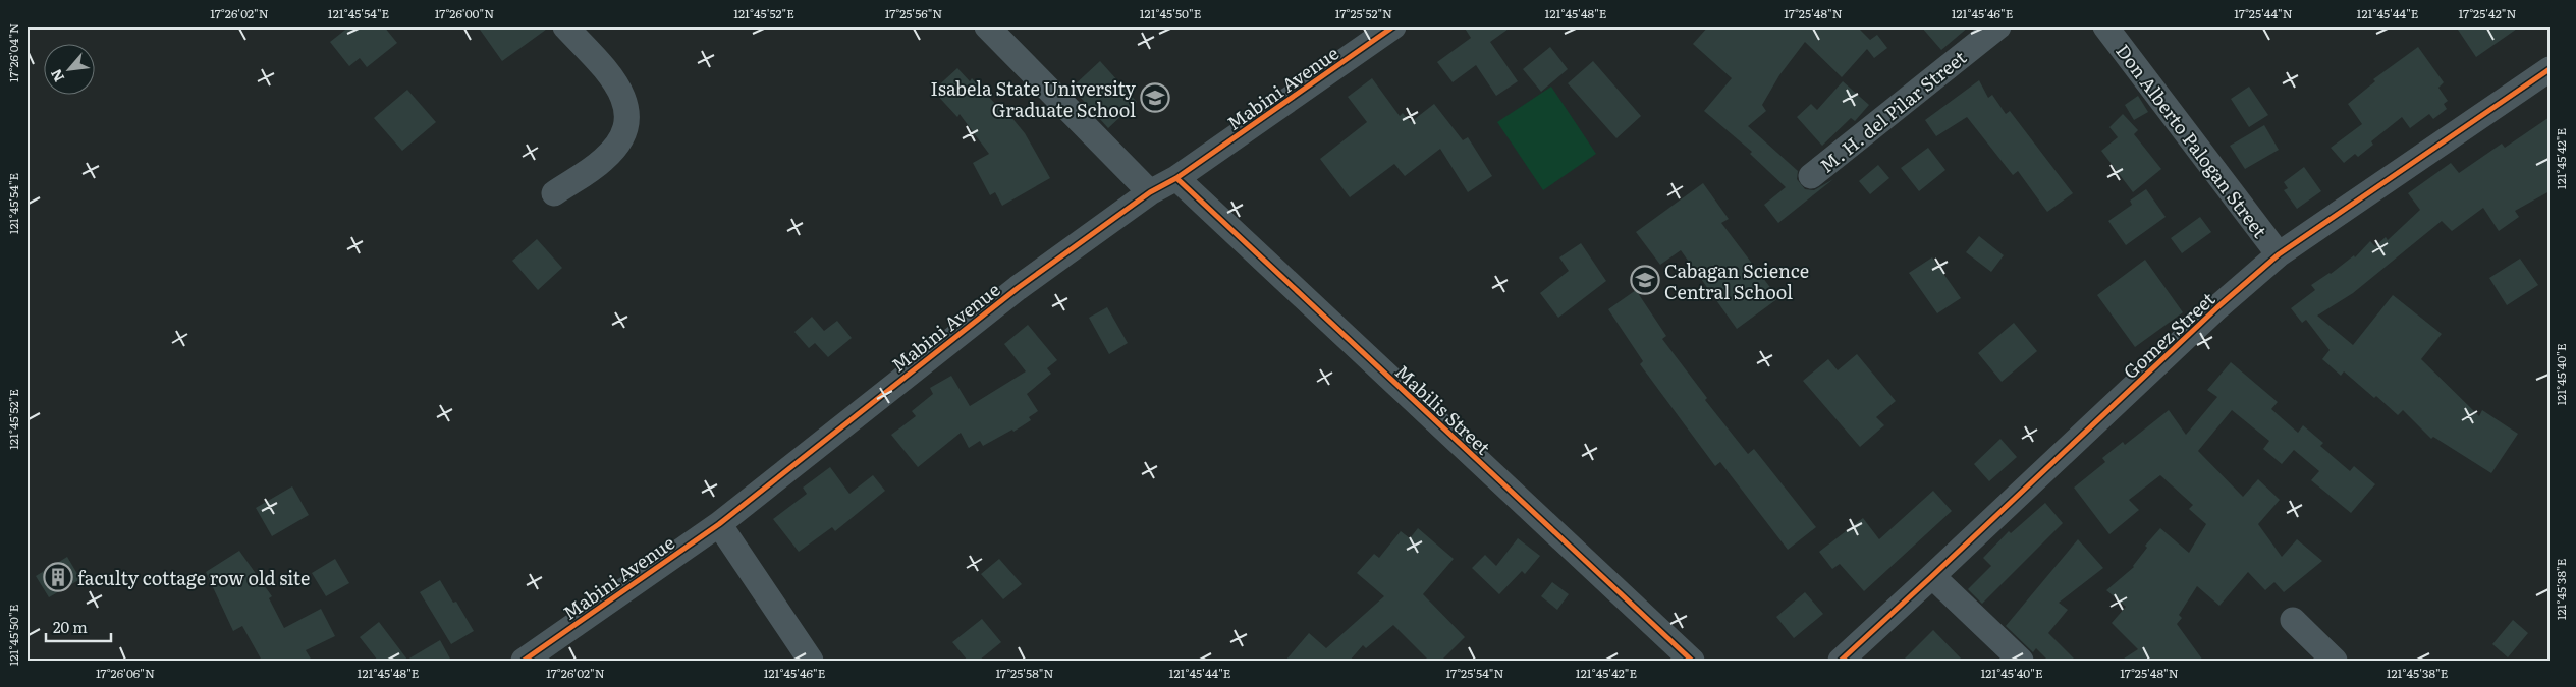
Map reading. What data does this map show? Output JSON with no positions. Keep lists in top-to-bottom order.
{
  "streets": {
    "street": [
      "Mabini Avenue",
      "M. H. del Pilar Street",
      "Don Alberto Palogan Street",
      "Gomez Street",
      "Mabilis Street"
    ]
  },
  "crossings": [
    ["Mabini Avenue", "Mabilis Street"],
    ["Don Alberto Palogan Street", "Gomez Street"]
  ],
  "places": {
    "school or university": ["Isabela State University Graduate School", "Cabagan Science Central School"],
    "building": ["faculty cottage row old site"]
  },
  "scale_bar": "20 m",
  "north": "bottom left",
  "coordinates": [
    "17°26'02\"N",
    "121°45'54\"E",
    "17°26'00\"N",
    "121°45'52\"E",
    "17°25'56\"N",
    "121°45'50\"E",
    "17°25'52\"N",
    "121°45'48\"E",
    "17°25'48\"N",
    "121°45'46\"E",
    "17°25'44\"N",
    "121°45'44\"E",
    "17°25'42\"N",
    "17°26'04\"N",
    "121°45'42\"E",
    "121°45'40\"E",
    "121°45'38\"E",
    "17°26'06\"N",
    "17°25'58\"N",
    "17°25'54\"N"
  ]
}
